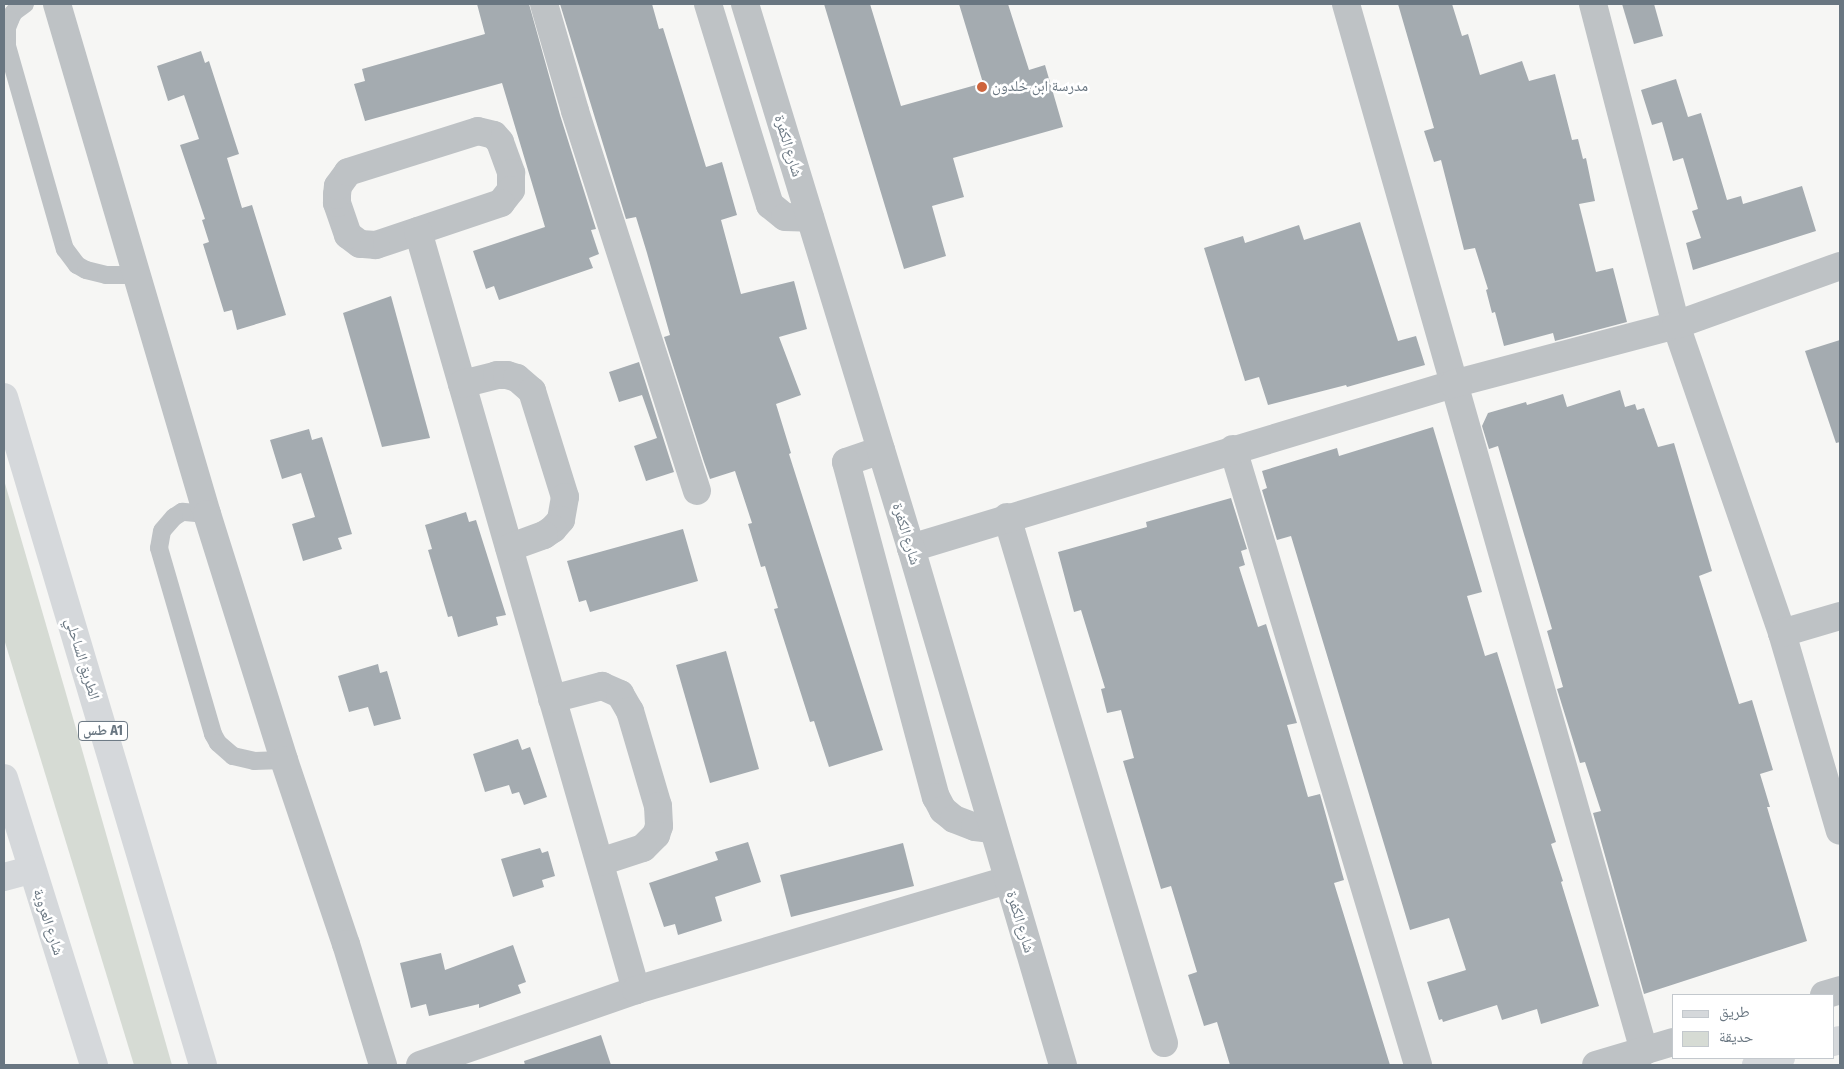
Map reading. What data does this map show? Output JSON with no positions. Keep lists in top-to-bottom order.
{
  "streets": {
    "main road": ["الطريق الساحلي", "طس A1", "شارع العروبة"],
    "street": ["شارع الكفرة"]
  },
  "places": ["مدرسة ابن خلدون"],
  "legend": ["طريق", "حديقة"]
}
